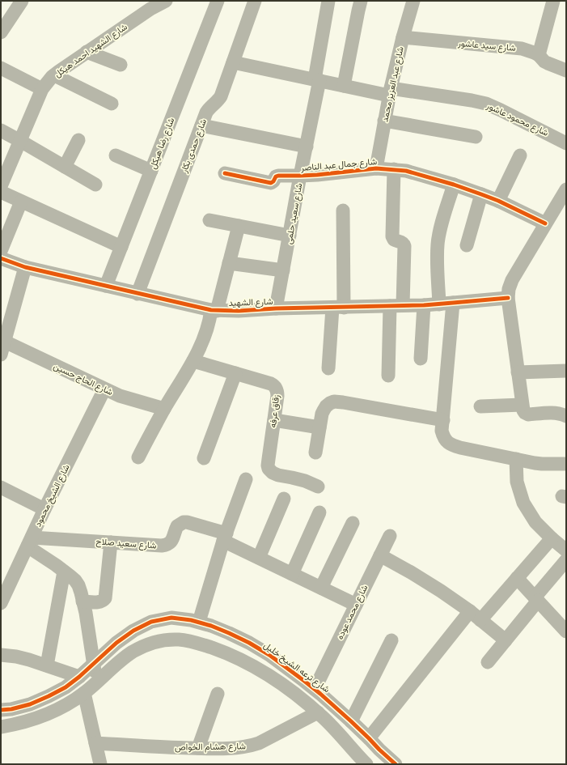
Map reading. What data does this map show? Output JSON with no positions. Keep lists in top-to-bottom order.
{
  "streets": {
    "street": [
      "شارع سيد عاشور",
      "شارع الشهيد احمد هيكل",
      "شارع عبد العزيز محمد",
      "شارع محمود عاشور",
      "شارع رضا هيكل",
      "شارع حمدى بكار",
      "شارع جمال عبد الناصر",
      "شارع سعيد حلمى",
      "شارع الشهيد",
      "شارع الحاج حسين",
      "زقاق عرفه",
      "شارع الشيخ محمود",
      "شارع سعيد صلاح",
      "شارع محمد عوده",
      "شارع ترعه الشيخ خليل",
      "شارع هشام الخواص"
    ]
  },
  "crossings": [
    ["شارع سيد عاشور", "شارع عبد العزيز محمد"],
    ["شارع عبد العزيز محمد", "شارع محمود عاشور"],
    ["شارع عبد العزيز محمد", "شارع جمال عبد الناصر"],
    ["شارع محمود عاشور", "شارع حمدى بكار"],
    ["شارع محمود عاشور", "شارع سعيد حلمى"],
    ["شارع رضا هيكل", "شارع الشهيد"],
    ["شارع حمدى بكار", "شارع الشهيد"],
    ["شارع جمال عبد الناصر", "شارع سعيد حلمى"],
    ["شارع سعيد حلمى", "شارع الشهيد"],
    ["شارع الحاج حسين", "شارع الشيخ محمود"],
    ["شارع الشيخ محمود", "شارع سعيد صلاح"],
    ["شارع محمد عوده", "شارع ترعه الشيخ خليل"]
  ]
}
